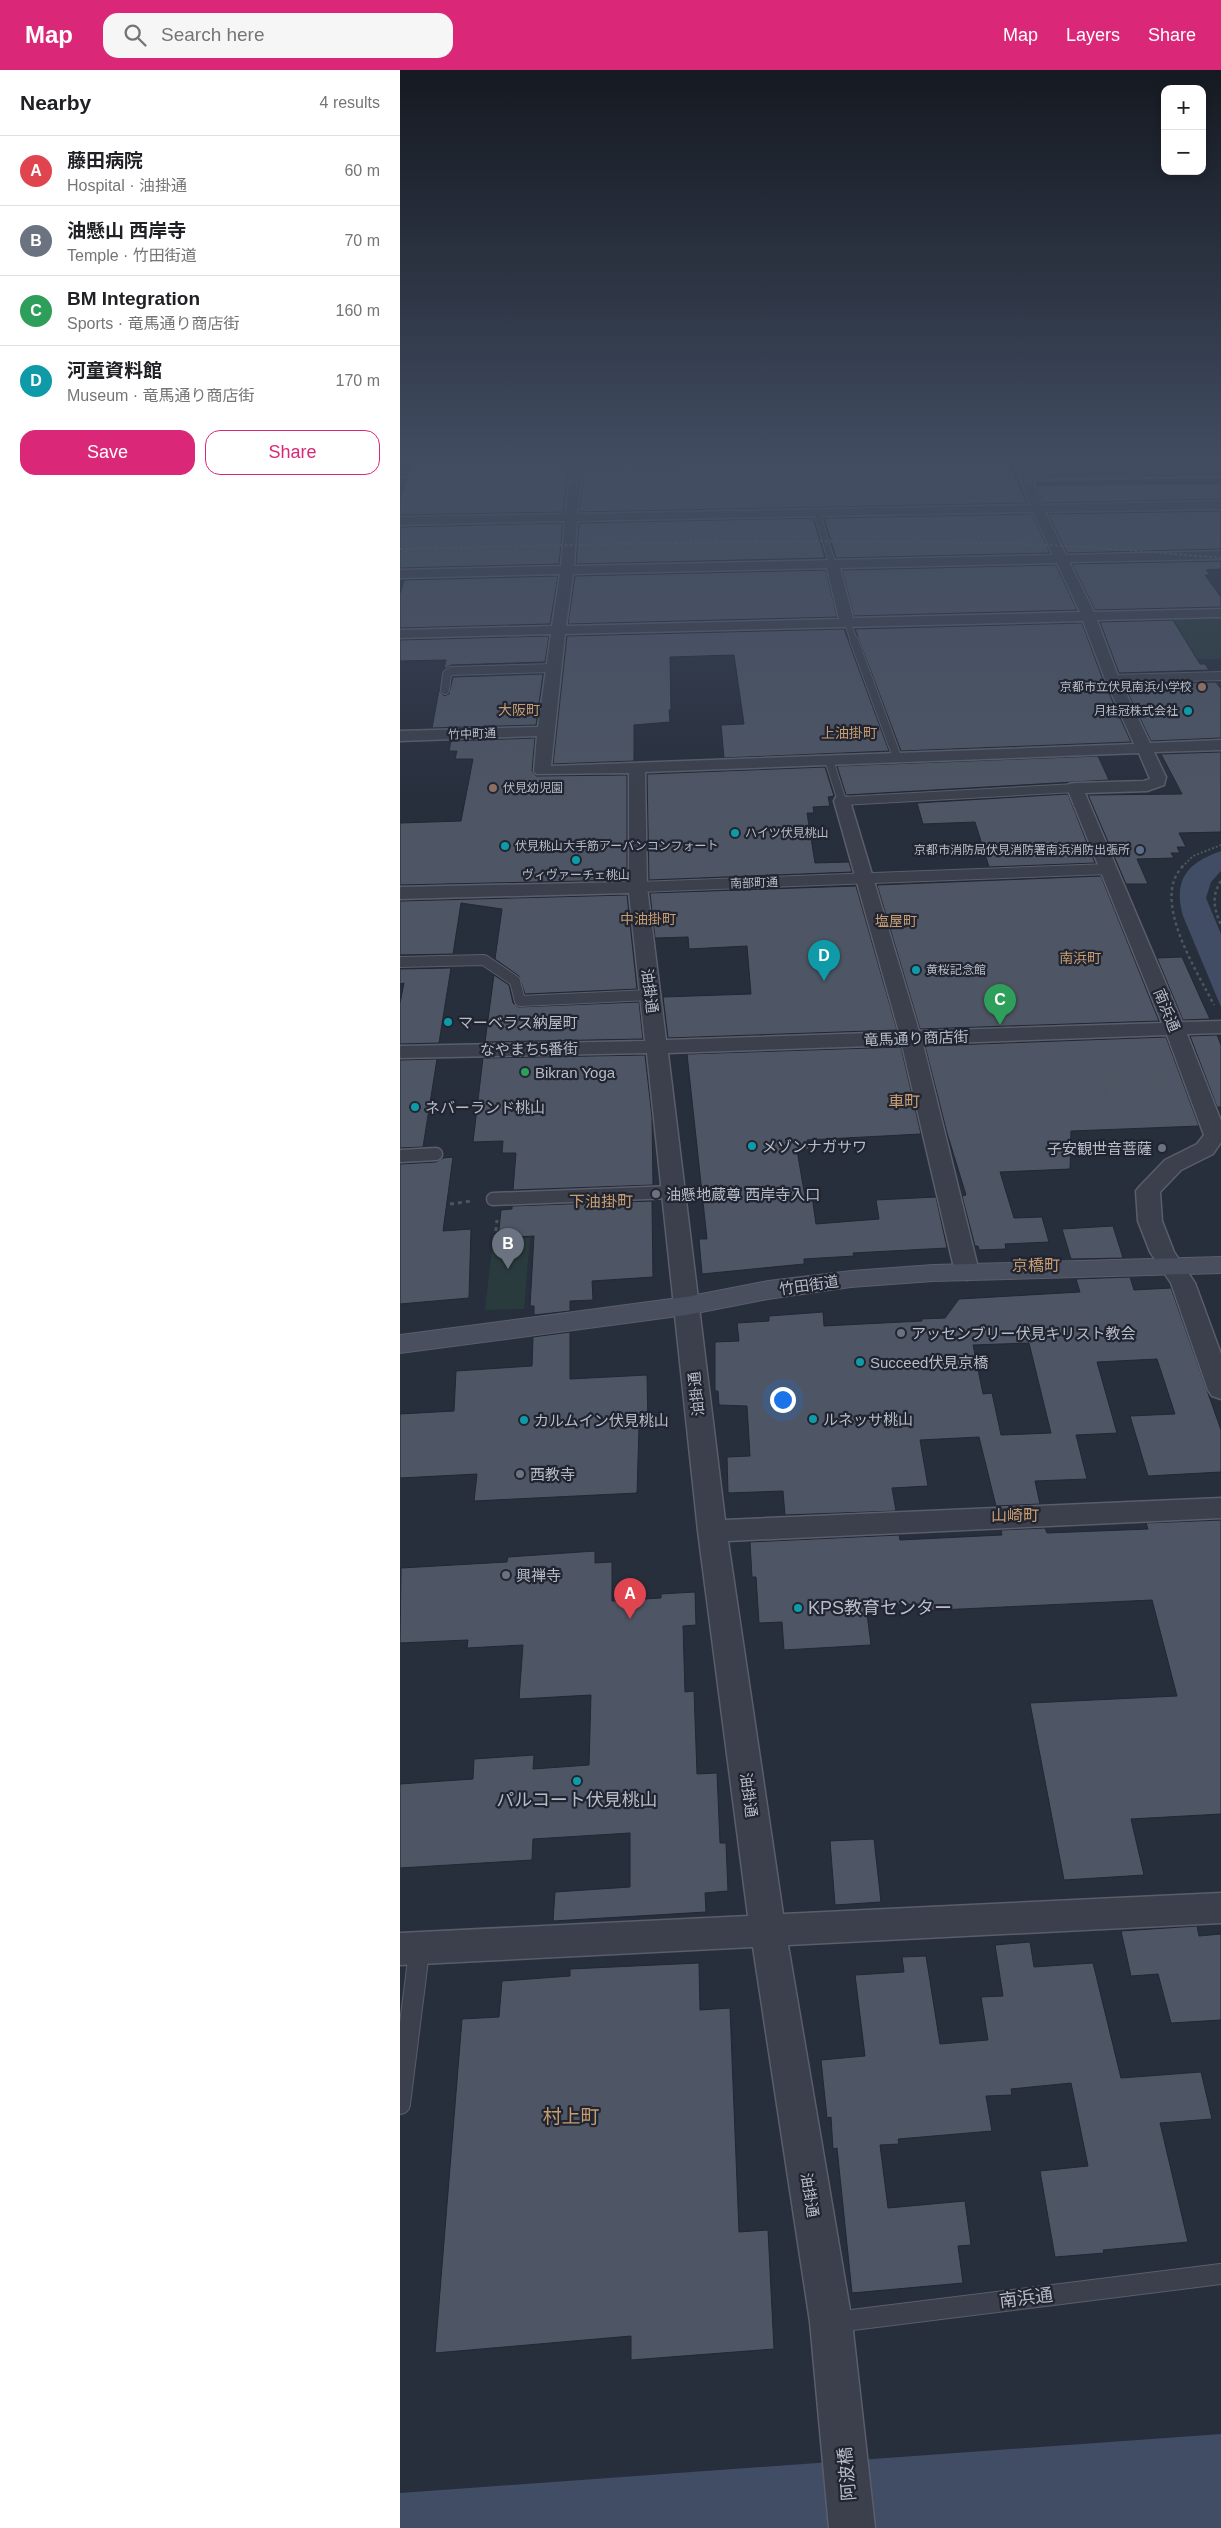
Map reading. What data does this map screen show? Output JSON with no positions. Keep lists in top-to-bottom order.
{
  "streets": {
    "main road": ["竹田街道"],
    "street": [
      "竹中町通",
      "南部町通",
      "油掛通",
      "南浜通",
      "竜馬通り商店街",
      "なやまち5番街",
      "阿波橋"
    ]
  },
  "crossings": [
    ["南部町通", "油掛通"],
    ["南部町通", "南浜通"],
    ["油掛通", "南浜通"],
    ["油掛通", "竜馬通り商店街"],
    ["油掛通", "なやまち5番街"],
    ["油掛通", "竹田街道"],
    ["油掛通", "阿波橋"],
    ["南浜通", "竜馬通り商店街"],
    ["南浜通", "竹田街道"],
    ["竜馬通り商店街", "なやまち5番街"]
  ],
  "districts": [
    "大阪町",
    "上油掛町",
    "中油掛町",
    "塩屋町",
    "南浜町",
    "車町",
    "下油掛町",
    "京橋町",
    "山崎町",
    "村上町"
  ],
  "places": [
    "京都市立伏見南浜小学校",
    "月桂冠株式会社",
    "伏見幼児園",
    "ハイツ伏見桃山",
    "伏見桃山大手筋アーバンコンフォート",
    "京都市消防局伏見消防署南浜消防出張所",
    "ヴィヴァーチェ桃山",
    "黄桜記念館",
    "マーベラス納屋町",
    "Bikran Yoga",
    "ネバーランド桃山",
    "メゾンナガサワ",
    "子安観世音菩薩",
    "油懸地蔵尊 西岸寺入口",
    "アッセンブリー伏見キリスト教会",
    "Succeed伏見京橋",
    "ルネッサ桃山",
    "カルムイン伏見桃山",
    "西教寺",
    "興禅寺",
    "KPS教育センター",
    "パルコート伏見桃山"
  ],
  "page": {
    "header": "Map",
    "search": "Search here",
    "nav": ["Map", "Layers", "Share"],
    "heading": ["Nearby", "4 results"],
    "map_buttons": ["+", "−"],
    "list": [
      {
        "mark": "A",
        "name": "藤田病院",
        "note": "Hospital · 油掛通",
        "value": "60 m"
      },
      {
        "mark": "B",
        "name": "油懸山 西岸寺",
        "note": "Temple · 竹田街道",
        "value": "70 m"
      },
      {
        "mark": "C",
        "name": "BM Integration",
        "note": "Sports · 竜馬通り商店街",
        "value": "160 m"
      },
      {
        "mark": "D",
        "name": "河童資料館",
        "note": "Museum · 竜馬通り商店街",
        "value": "170 m"
      }
    ],
    "buttons": ["Save", "Share"],
    "pins": [
      "D",
      "C",
      "B",
      "A"
    ]
  }
}
